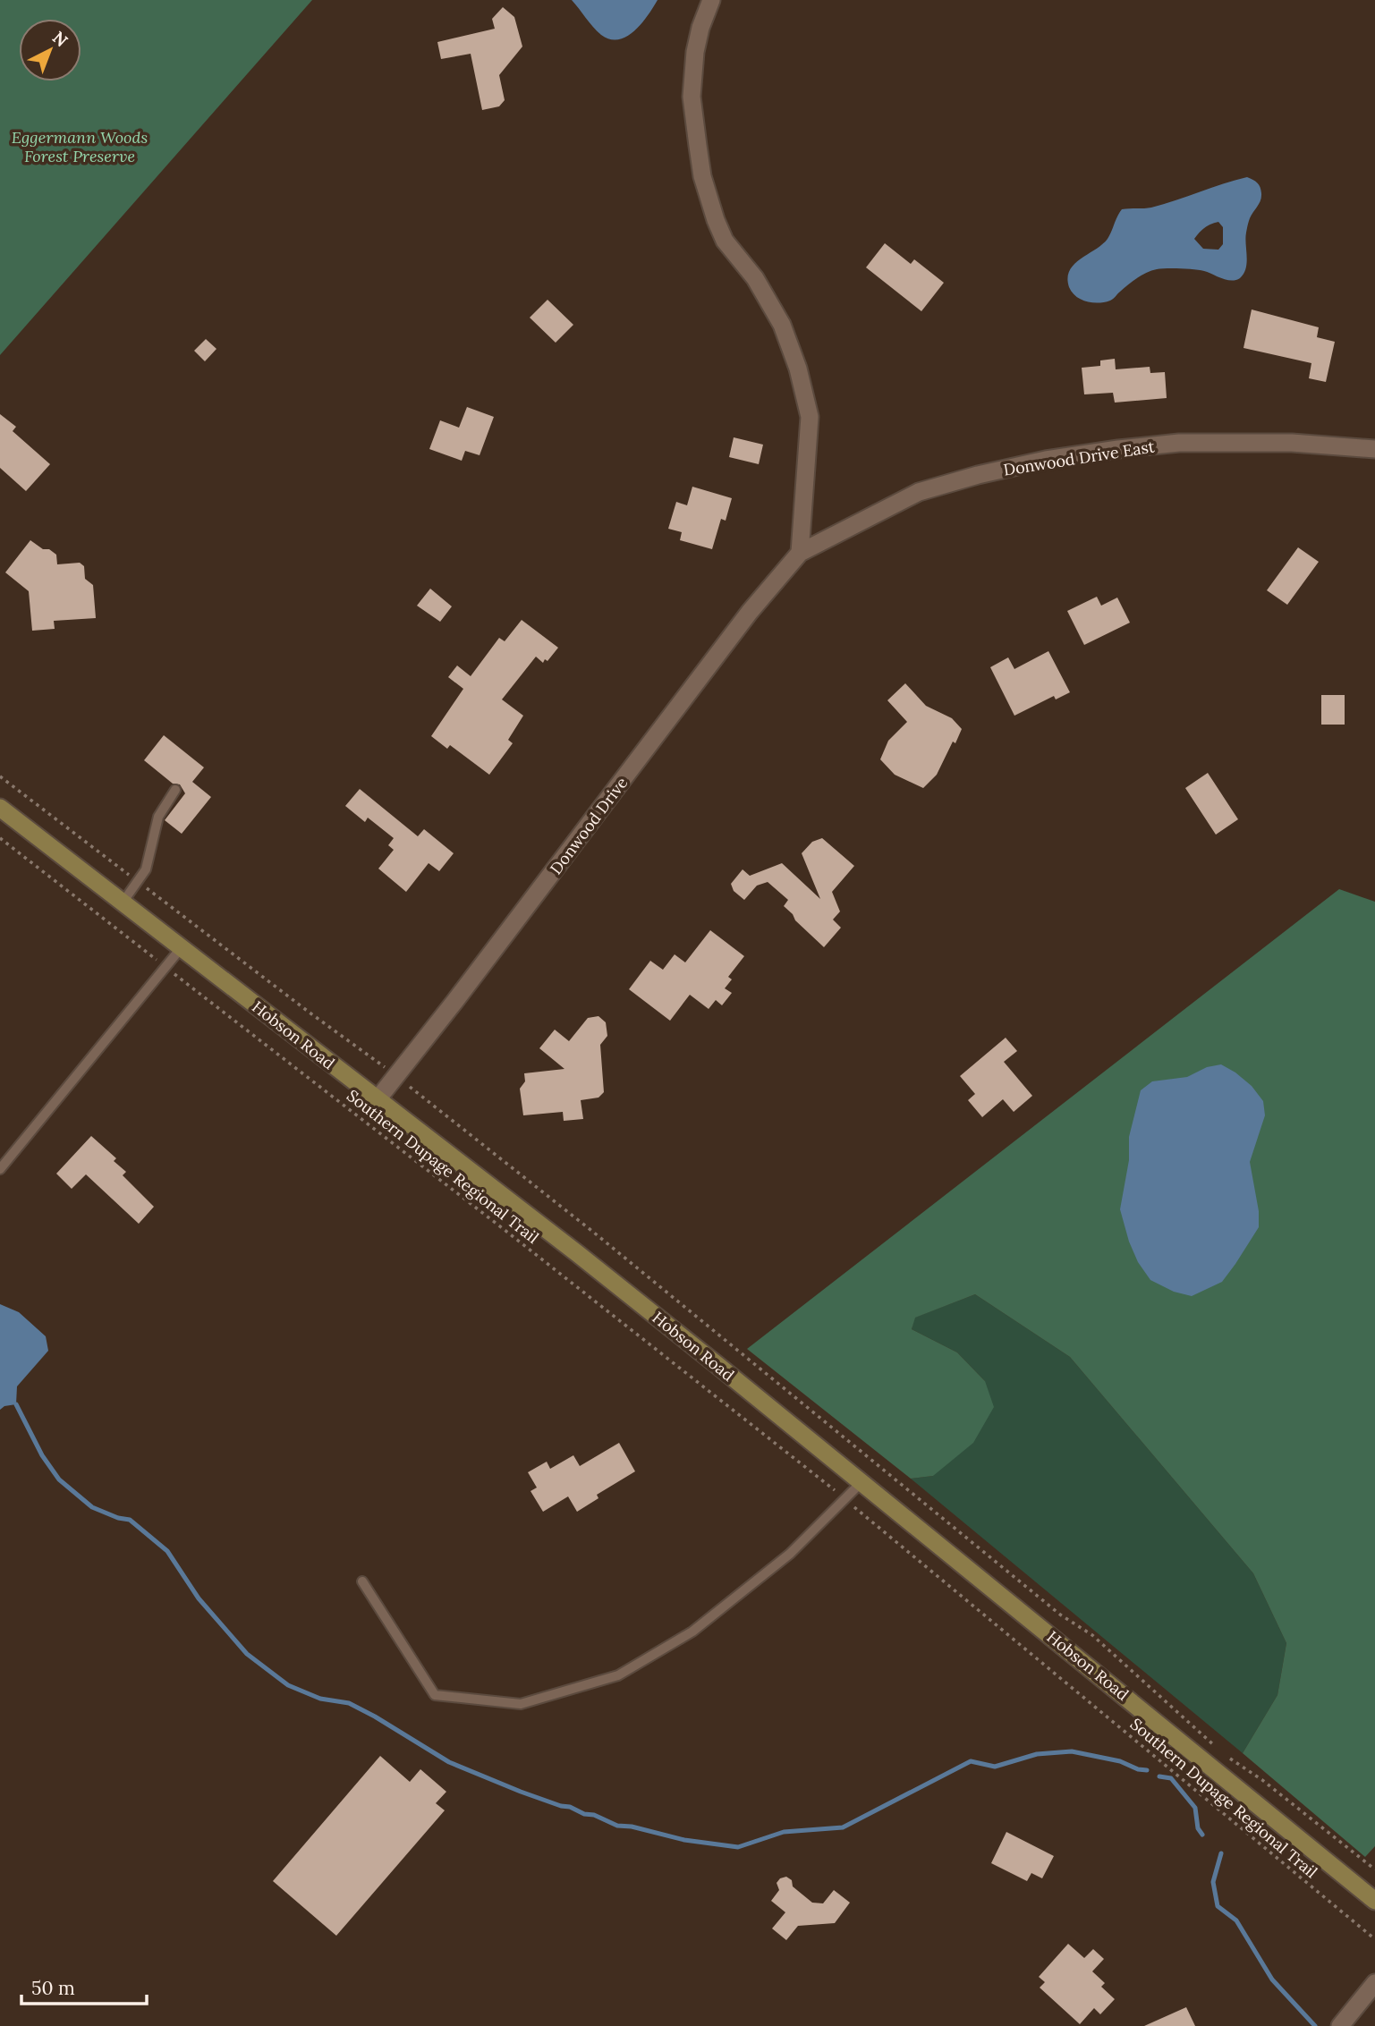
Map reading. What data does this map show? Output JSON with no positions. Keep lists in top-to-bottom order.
{
  "streets": {
    "main road": ["Hobson Road"],
    "street": ["Donwood Drive East", "Donwood Drive"],
    "path": ["Southern Dupage Regional Trail"]
  },
  "crossings": [
    ["Donwood Drive East", "Donwood Drive"],
    ["Donwood Drive", "Hobson Road"]
  ],
  "parks": ["Eggermann Woods Forest Preserve"],
  "scale_bar": "50 m",
  "north": "top right"
}
